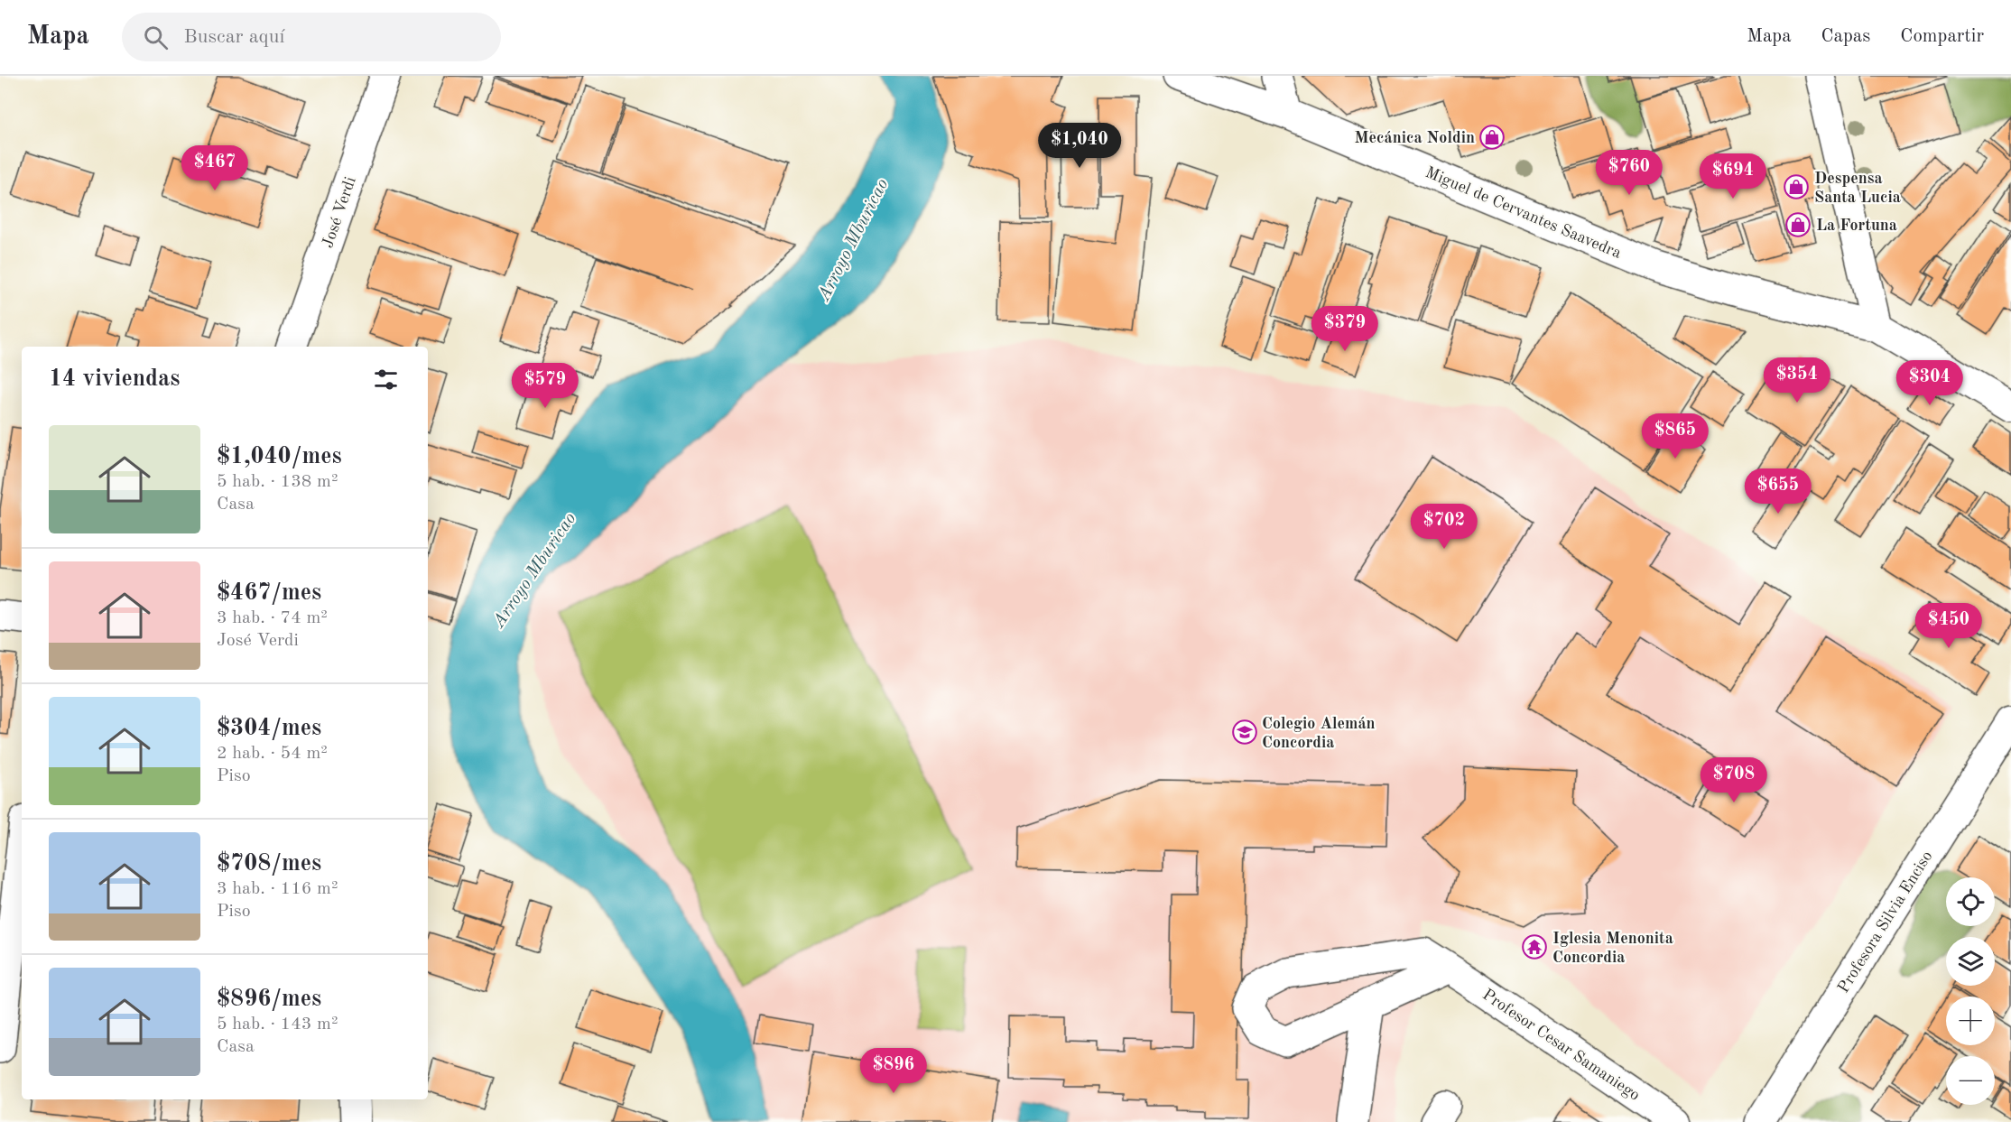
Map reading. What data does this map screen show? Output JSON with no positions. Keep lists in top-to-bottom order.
{
  "streets": {
    "street": [
      "José Verdi",
      "Miguel de Cervantes Saavedra",
      "Profesora Silvia Enciso",
      "Profesor Cesar Samaniego"
    ]
  },
  "water": ["Arroyo Mburicao"],
  "places": {
    "shop": ["Mecánica Noldin", "Despensa Santa Lucia", "La Fortuna"],
    "school or university": ["Colegio Alemán Concordia"],
    "temple": ["Iglesia Menonita Concordia"]
  },
  "page": {
    "header": "Mapa",
    "search": "Buscar aquí",
    "nav": ["Mapa", "Capas", "Compartir"],
    "price": [
      "$1,040",
      "$467",
      "$760",
      "$694",
      "$379",
      "$354",
      "$304",
      "$579",
      "$865",
      "$655",
      "$702",
      "$450",
      "$708",
      "$896"
    ],
    "heading": "14 viviendas",
    "list": [
      {
        "name": "$1,040/mes",
        "note": "5 hab. · 138 m² · Casa"
      },
      {
        "name": "$467/mes",
        "note": "3 hab. · 74 m² · José Verdi"
      },
      {
        "name": "$304/mes",
        "note": "2 hab. · 54 m² · Piso"
      },
      {
        "name": "$708/mes",
        "note": "3 hab. · 116 m² · Piso"
      },
      {
        "name": "$896/mes",
        "note": "5 hab. · 143 m² · Casa"
      }
    ],
    "map_buttons": ["+", "−"]
  }
}
